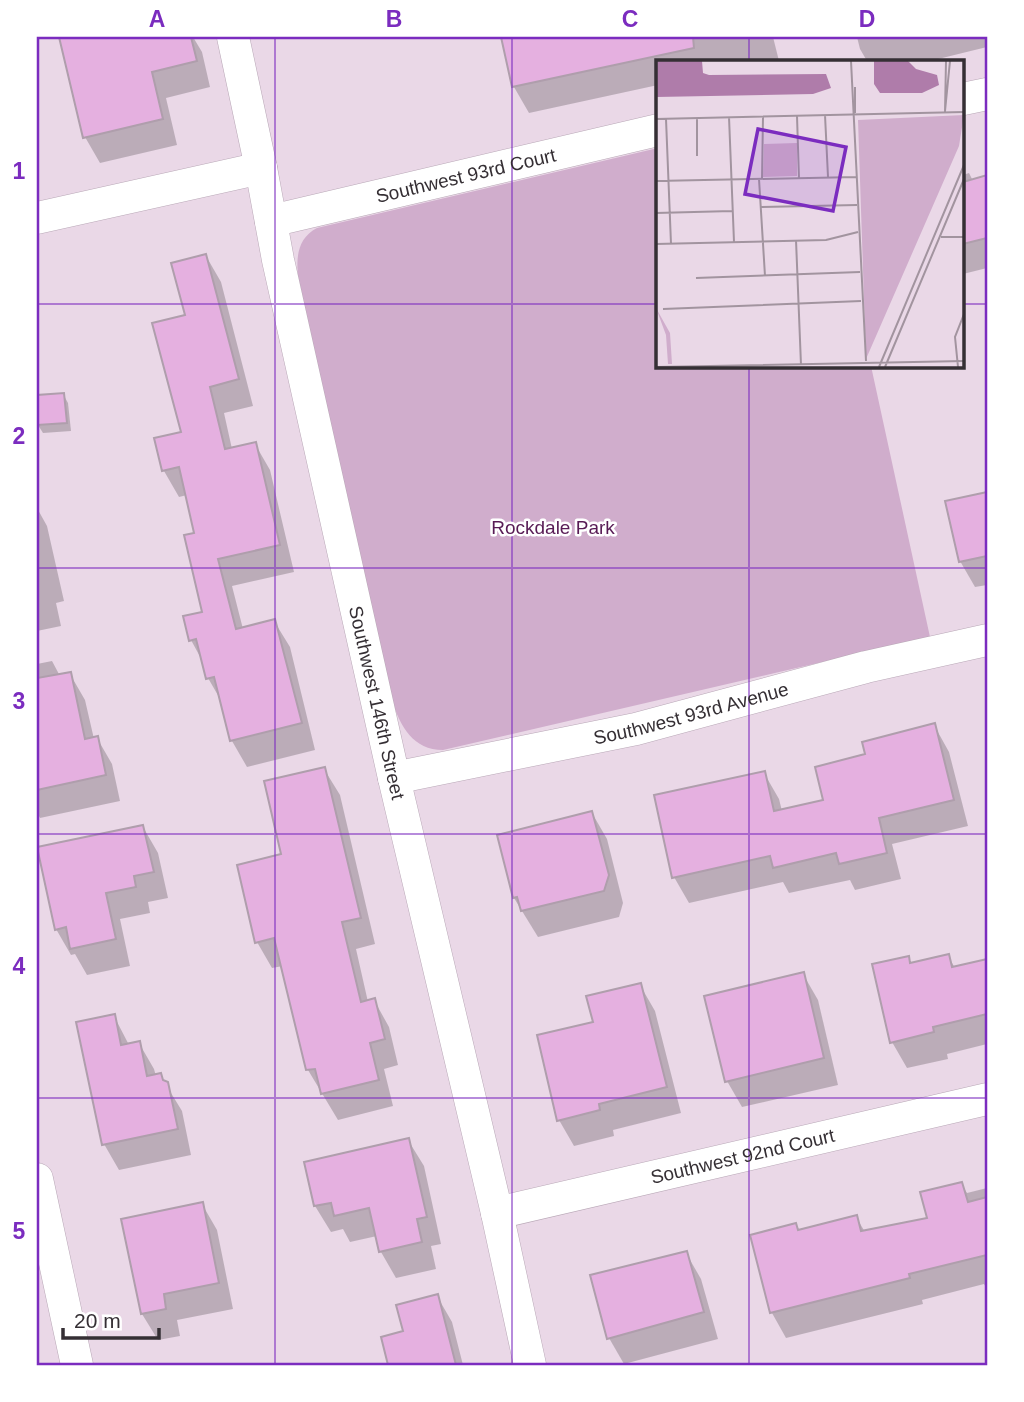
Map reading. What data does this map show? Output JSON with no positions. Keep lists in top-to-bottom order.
{
  "streets": {
    "street": [
      "Southwest 93rd Court",
      "Southwest 146th Street",
      "Southwest 93rd Avenue",
      "Southwest 92nd Court"
    ]
  },
  "crossings": [
    ["Southwest 93rd Court", "Southwest 146th Street"],
    ["Southwest 146th Street", "Southwest 93rd Avenue"],
    ["Southwest 146th Street", "Southwest 92nd Court"]
  ],
  "parks": ["Rockdale Park"],
  "scale_bar": "20 m",
  "grid": {
    "columns": [
      "A",
      "B",
      "C",
      "D"
    ],
    "rows": [
      "1",
      "2",
      "3",
      "4",
      "5"
    ]
  }
}
